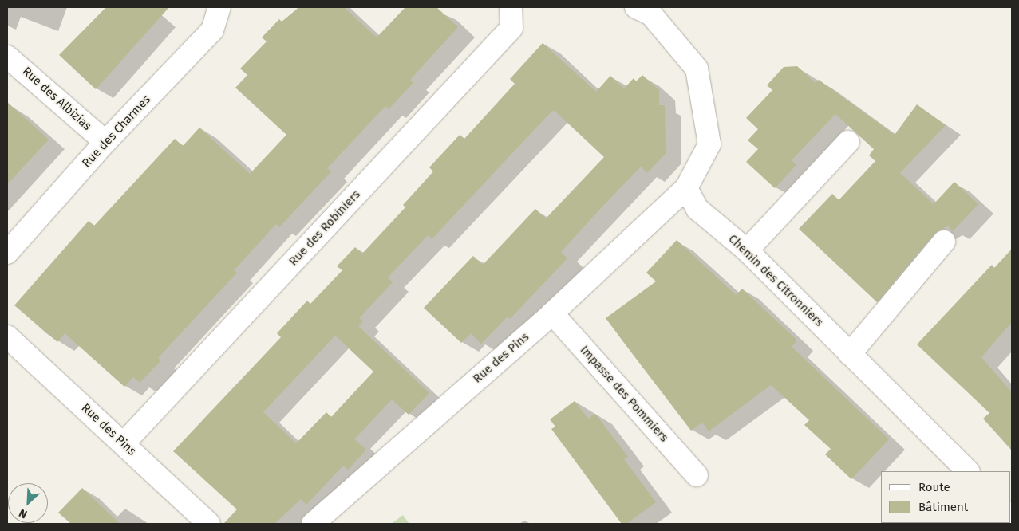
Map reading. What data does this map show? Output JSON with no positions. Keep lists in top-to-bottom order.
{
  "streets": {
    "street": [
      "Rue des Albizias",
      "Rue des Charmes",
      "Rue des Robiniers",
      "Chemin des Citronniers",
      "Rue des Pins",
      "Impasse des Pommiers"
    ]
  },
  "crossings": [
    ["Rue des Albizias", "Rue des Charmes"],
    ["Rue des Robiniers", "Rue des Pins"],
    ["Chemin des Citronniers", "Rue des Pins"],
    ["Rue des Pins", "Impasse des Pommiers"]
  ],
  "legend": ["Route", "Bâtiment"],
  "north": "bottom left"
}
